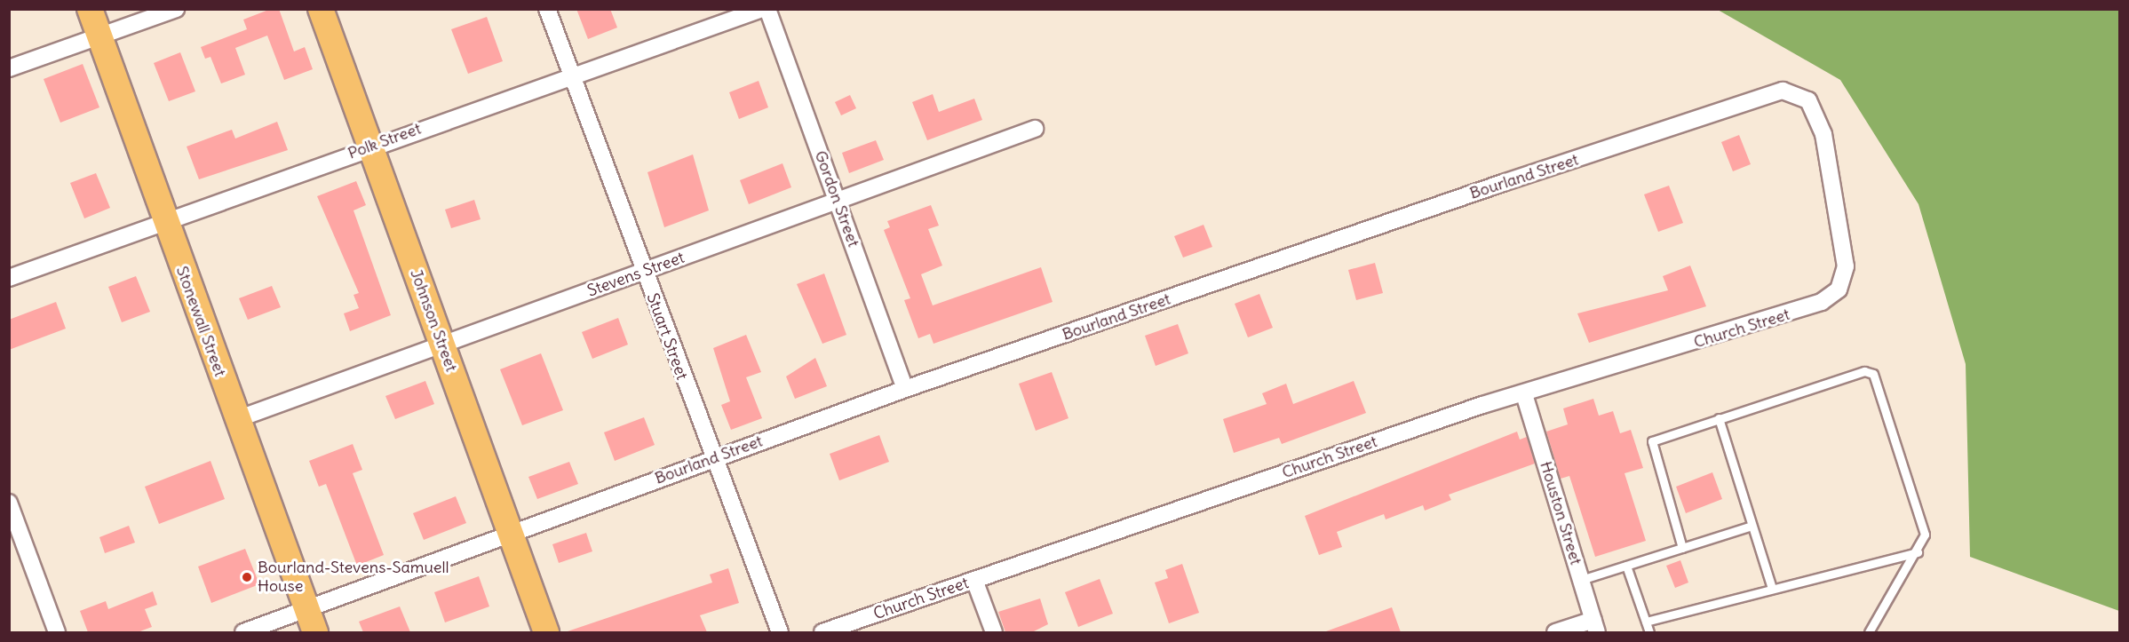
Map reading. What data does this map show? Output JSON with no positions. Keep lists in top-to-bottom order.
{
  "streets": {
    "main road": ["Johnson Street", "Stonewall Street"],
    "street": [
      "Polk Street",
      "Bourland Street",
      "Gordon Street",
      "Stevens Street",
      "Church Street",
      "Stuart Street",
      "Houston Street"
    ]
  },
  "crossings": [
    ["Polk Street", "Johnson Street"],
    ["Polk Street", "Stonewall Street"],
    ["Polk Street", "Stuart Street"],
    ["Bourland Street", "Gordon Street"],
    ["Bourland Street", "Johnson Street"],
    ["Bourland Street", "Stonewall Street"],
    ["Bourland Street", "Church Street"],
    ["Bourland Street", "Stuart Street"],
    ["Gordon Street", "Stevens Street"],
    ["Stevens Street", "Johnson Street"],
    ["Stevens Street", "Stonewall Street"],
    ["Stevens Street", "Stuart Street"],
    ["Church Street", "Houston Street"]
  ],
  "places": ["Bourland-Stevens-Samuell House"]
}
